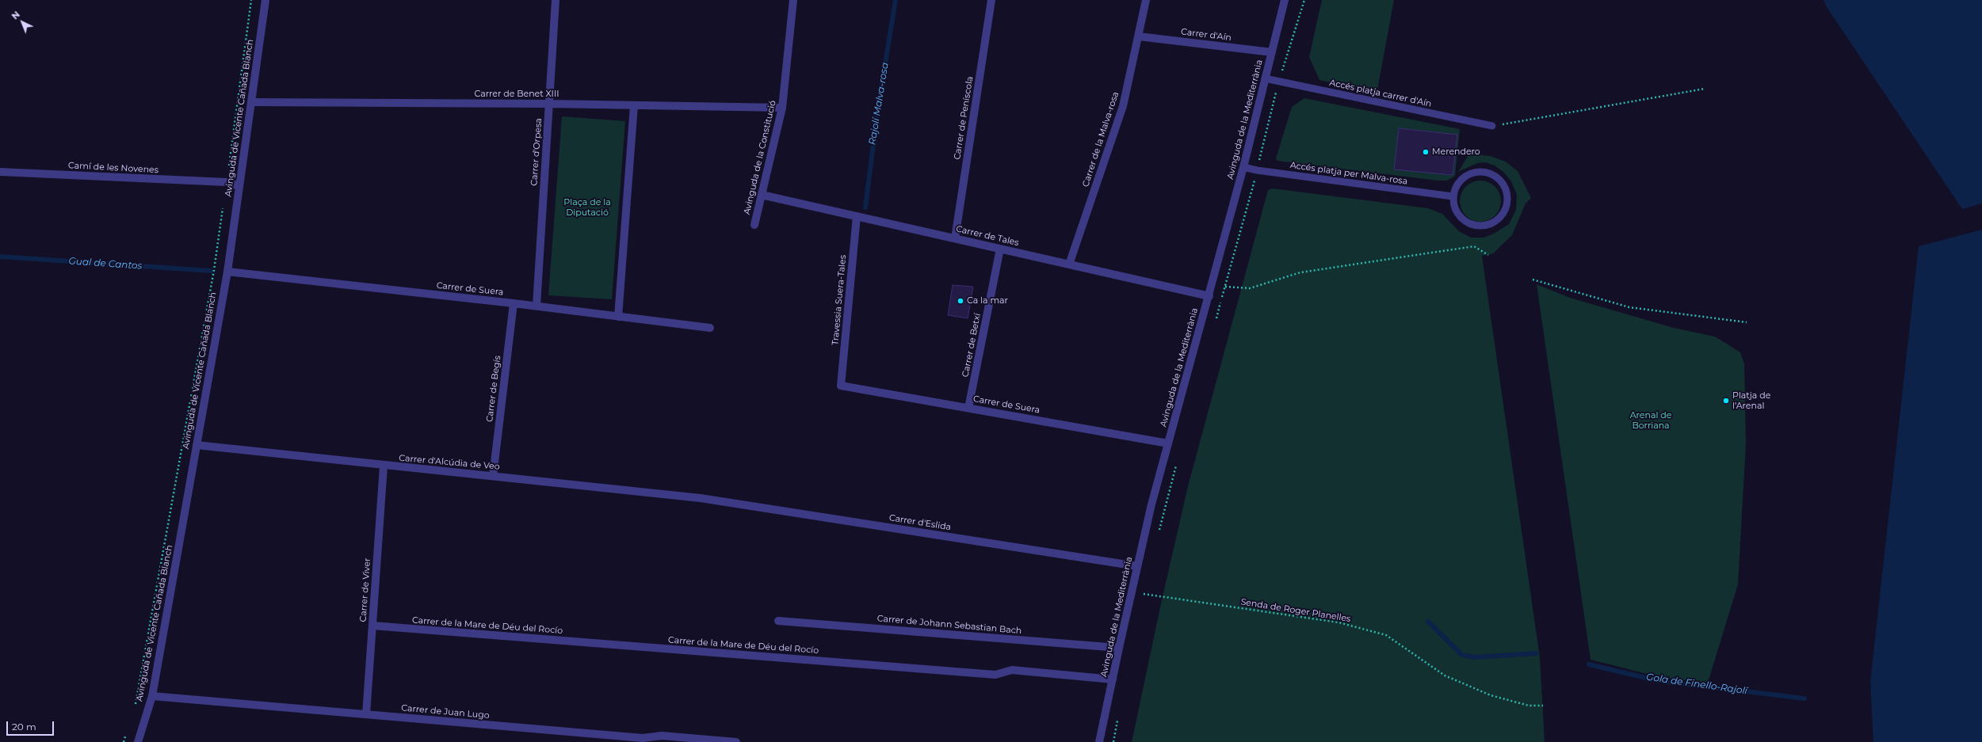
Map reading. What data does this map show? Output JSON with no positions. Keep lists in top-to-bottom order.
{
  "streets": {
    "street": [
      "Carrer d'Aín",
      "Carrer de Benet XIII",
      "Avinguda de Vicente Cañada Blanch",
      "Carrer de Peníscola",
      "Avinguda de la Mediterrània",
      "Carrer de la Malva-rosa",
      "Carrer d'Orpesa",
      "Avinguda de la Constitució",
      "Camí de les Novenes",
      "Carrer de Tales",
      "Carrer de Suera",
      "Travessia Suera-Tales",
      "Carrer de Betxí",
      "Carrer de Begís",
      "Carrer d'Alcúdia de Veo",
      "Carrer d'Eslida",
      "Carrer de Viver",
      "Carrer de Johann Sebastian Bach",
      "Carrer de la Mare de Déu del Rocío",
      "Carrer de Juan Lugo"
    ],
    "lane": ["Accés platja carrer d'Aín", "Accés platja per Malva-rosa"],
    "path": ["Senda de Roger Planelles"]
  },
  "crossings": [
    ["Carrer d'Aín", "Avinguda de la Mediterrània"],
    ["Carrer d'Aín", "Carrer de la Malva-rosa"],
    ["Accés platja carrer d'Aín", "Avinguda de la Mediterrània"],
    ["Carrer de Benet XIII", "Avinguda de Vicente Cañada Blanch"],
    ["Carrer de Benet XIII", "Carrer d'Orpesa"],
    ["Carrer de Benet XIII", "Avinguda de la Constitució"],
    ["Avinguda de Vicente Cañada Blanch", "Camí de les Novenes"],
    ["Avinguda de Vicente Cañada Blanch", "Carrer de Suera"],
    ["Avinguda de Vicente Cañada Blanch", "Carrer d'Alcúdia de Veo"],
    ["Avinguda de Vicente Cañada Blanch", "Carrer de Juan Lugo"],
    ["Carrer de Peníscola", "Carrer de Tales"],
    ["Avinguda de la Mediterrània", "Accés platja per Malva-rosa"],
    ["Avinguda de la Mediterrània", "Carrer de Tales"],
    ["Avinguda de la Mediterrània", "Carrer de Suera"],
    ["Avinguda de la Mediterrània", "Carrer d'Eslida"],
    ["Avinguda de la Mediterrània", "Carrer de Johann Sebastian Bach"],
    ["Avinguda de la Mediterrània", "Carrer de la Mare de Déu del Rocío"],
    ["Carrer de la Malva-rosa", "Carrer de Tales"],
    ["Carrer d'Orpesa", "Carrer de Suera"],
    ["Avinguda de la Constitució", "Carrer de Tales"],
    ["Carrer de Tales", "Travessia Suera-Tales"],
    ["Carrer de Tales", "Carrer de Betxí"],
    ["Carrer de Suera", "Travessia Suera-Tales"],
    ["Carrer de Suera", "Carrer de Betxí"],
    ["Carrer de Suera", "Carrer de Begís"],
    ["Carrer de Begís", "Carrer d'Alcúdia de Veo"],
    ["Carrer d'Alcúdia de Veo", "Carrer d'Eslida"],
    ["Carrer d'Alcúdia de Veo", "Carrer de Viver"],
    ["Carrer de Viver", "Carrer de la Mare de Déu del Rocío"],
    ["Carrer de Viver", "Carrer de Juan Lugo"]
  ],
  "water": ["Rajolí Malva-rosa", "Gual de Cantos", "Gola de Finello-Rajolí"],
  "parks": ["Plaça de la Diputació", "Arenal de Borriana"],
  "places": ["Merendero", "Ca la mar", "Platja de l'Arenal"],
  "scale_bar": "20 m",
  "north": "top left"
}
